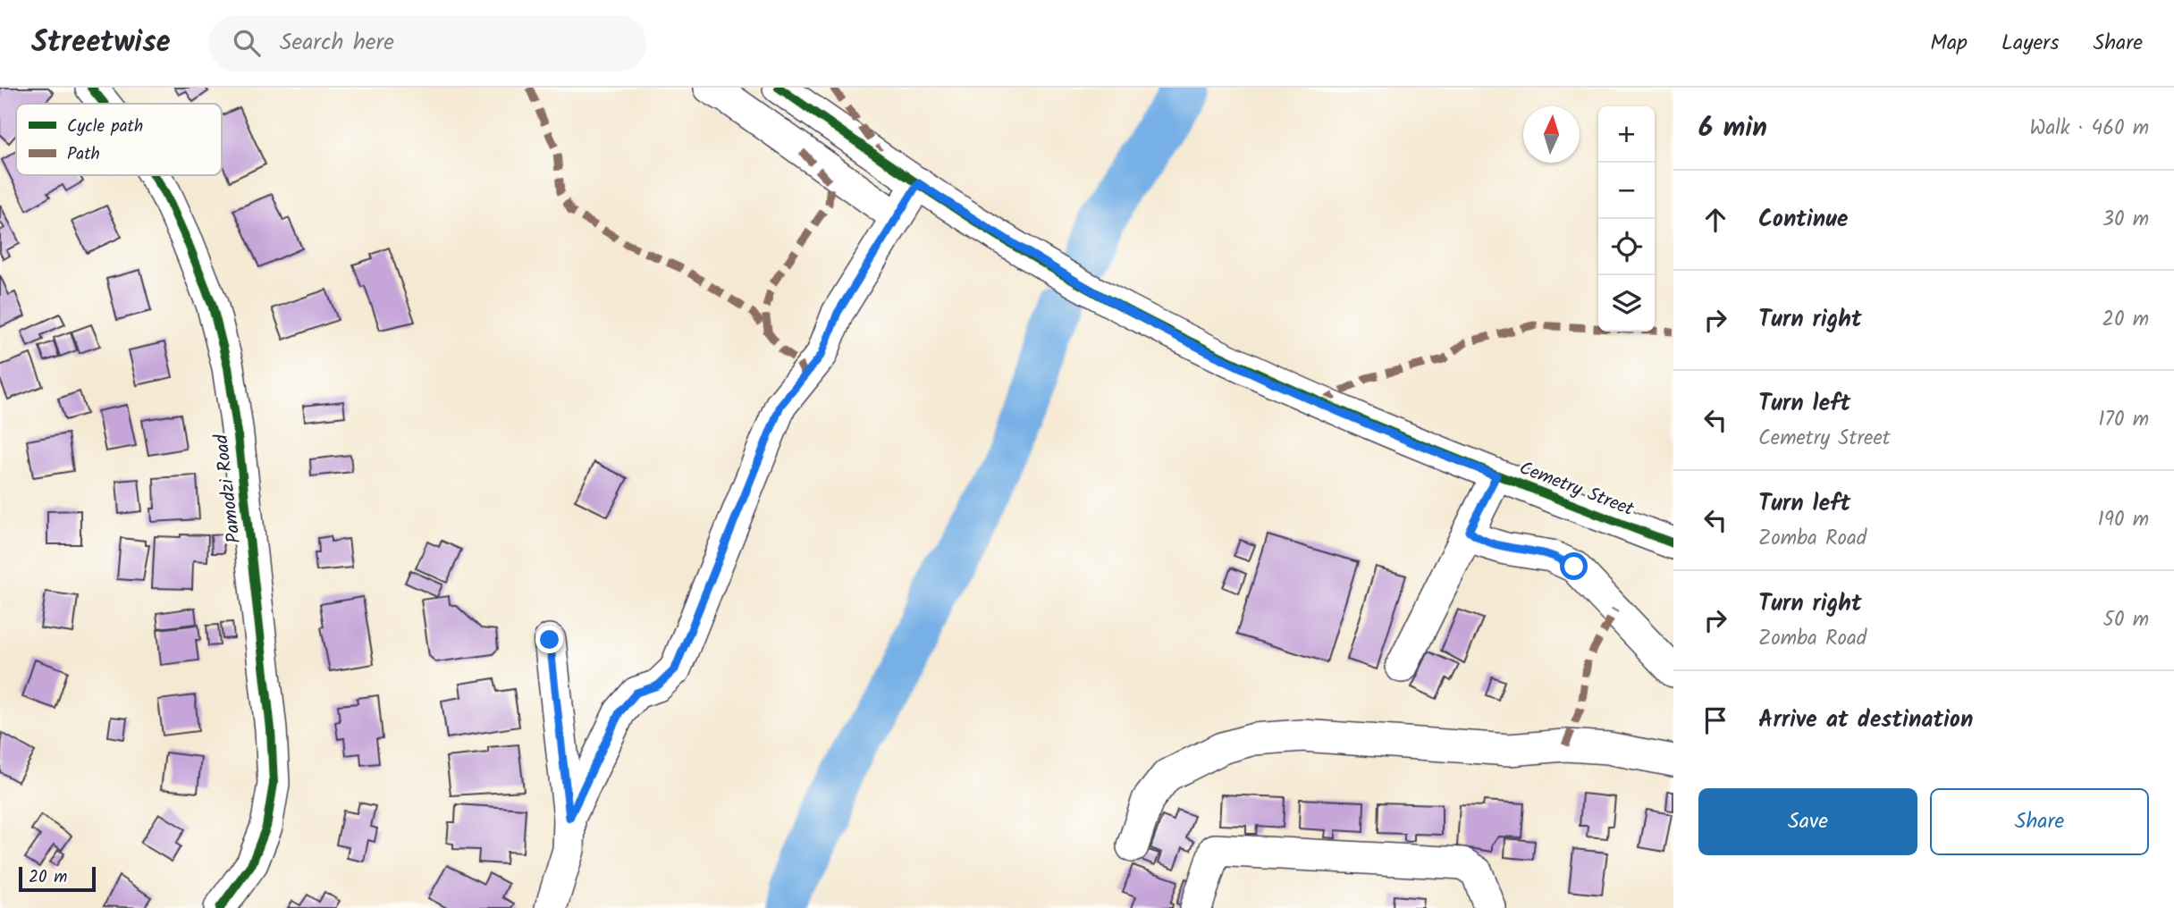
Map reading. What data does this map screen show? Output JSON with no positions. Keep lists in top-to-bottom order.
{
  "streets": {
    "street": ["Cemetry Street", "Pamodzi Road"]
  },
  "legend": ["Cycle path", "Path"],
  "scale_bar": "20 m",
  "north": "top",
  "page": {
    "header": "Streetwise",
    "search": "Search here",
    "nav": ["Map", "Layers", "Share"],
    "heading": ["6 min", "Walk · 460 m"],
    "map_buttons": ["+", "−"],
    "list": [
      ["Continue", "30 m"],
      ["Turn right", "20 m"],
      ["Turn left", "Cemetry Street", "170 m"],
      ["Turn left", "Zomba Road", "190 m"],
      ["Turn right", "Zomba Road", "50 m"],
      "Arrive at destination"
    ],
    "buttons": ["Save", "Share"],
    "scale": "20 m"
  }
}
